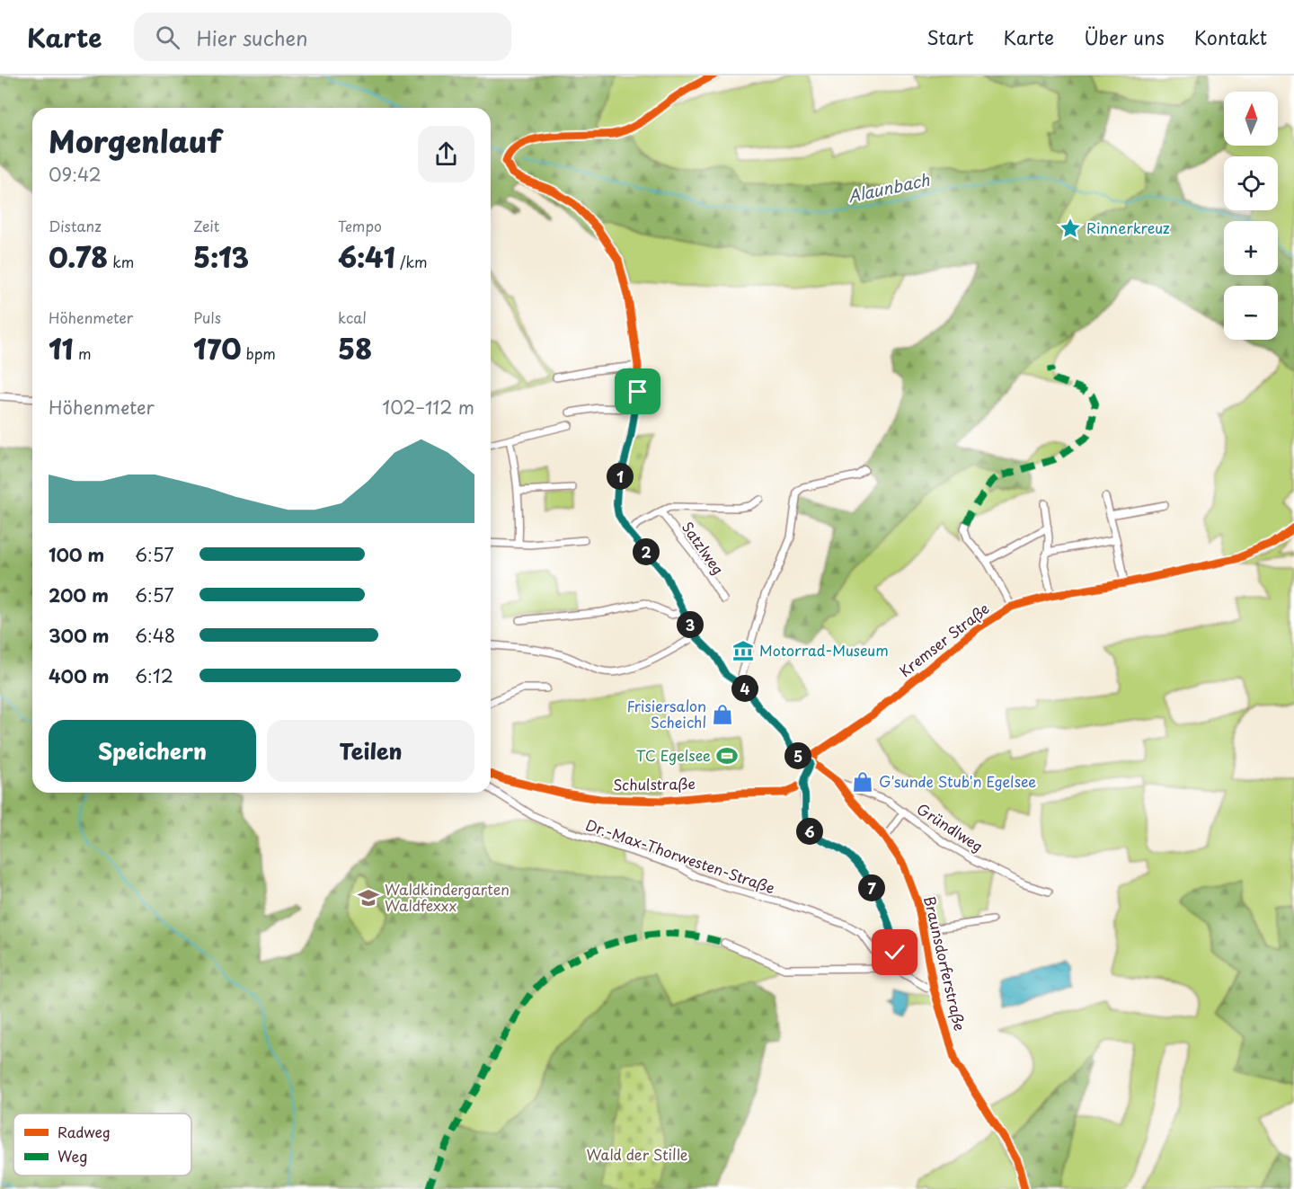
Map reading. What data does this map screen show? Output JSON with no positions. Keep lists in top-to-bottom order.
{
  "streets": {
    "street": [
      "Satzlweg",
      "Kremser Straße",
      "Schulstraße",
      "Gründlweg",
      "Dr.-Max-Thorwesten-Straße",
      "Braunsdorferstraße"
    ]
  },
  "crossings": [
    ["Kremser Straße", "Braunsdorferstraße"],
    ["Gründlweg", "Braunsdorferstraße"],
    ["Dr.-Max-Thorwesten-Straße", "Braunsdorferstraße"]
  ],
  "water": ["Alaunbach"],
  "parks": ["Wald der Stille"],
  "places": {
    "place": ["Rinnerkreuz"],
    "museum": ["Motorrad-Museum"],
    "shop": ["Frisiersalon Scheichl", "G'sunde Stub'n Egelsee"],
    "sports": ["TC Egelsee"],
    "school or university": ["Waldkindergarten Waldfexxx"]
  },
  "legend": ["Radweg", "Weg"],
  "north": "top",
  "page": {
    "header": "Karte",
    "search": "Hier suchen",
    "nav": [
      "Start",
      "Karte",
      "Über uns",
      "Kontakt"
    ],
    "map_buttons": ["+", "−"],
    "heading": ["Morgenlauf", "09:42"],
    "stats": [
      ["Distanz", "0.78 km"],
      ["Zeit", "5:13"],
      ["Tempo", "6:41 /km"],
      ["Höhenmeter", "11 m"],
      ["Puls", "170 bpm"],
      ["kcal", "58"]
    ],
    "chart": ["Höhenmeter", "102–112 m"],
    "pins": [
      "1",
      "2",
      "3",
      "4",
      "5",
      "6",
      "7"
    ],
    "list": [
      {
        "name": "100 m",
        "note": "6:57"
      },
      {
        "name": "200 m",
        "note": "6:57"
      },
      {
        "name": "300 m",
        "note": "6:48"
      },
      {
        "name": "400 m",
        "note": "6:12"
      }
    ],
    "buttons": ["Speichern", "Teilen"]
  }
}
